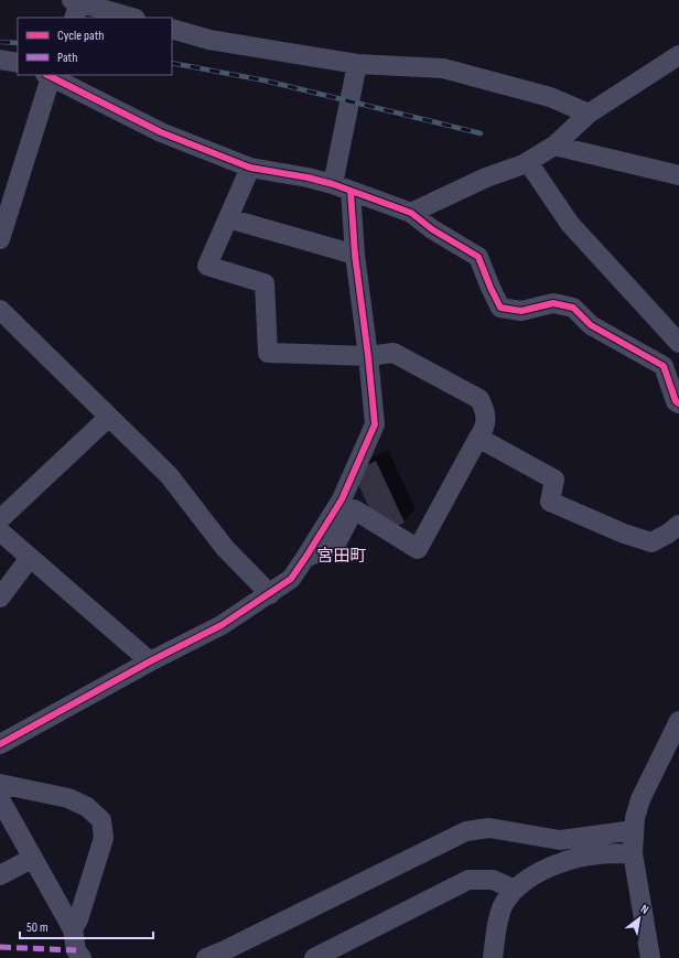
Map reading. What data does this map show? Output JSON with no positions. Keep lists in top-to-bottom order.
{
  "districts": ["宮田町"],
  "legend": ["Cycle path", "Path"],
  "scale_bar": "50 m",
  "north": "top right"
}
